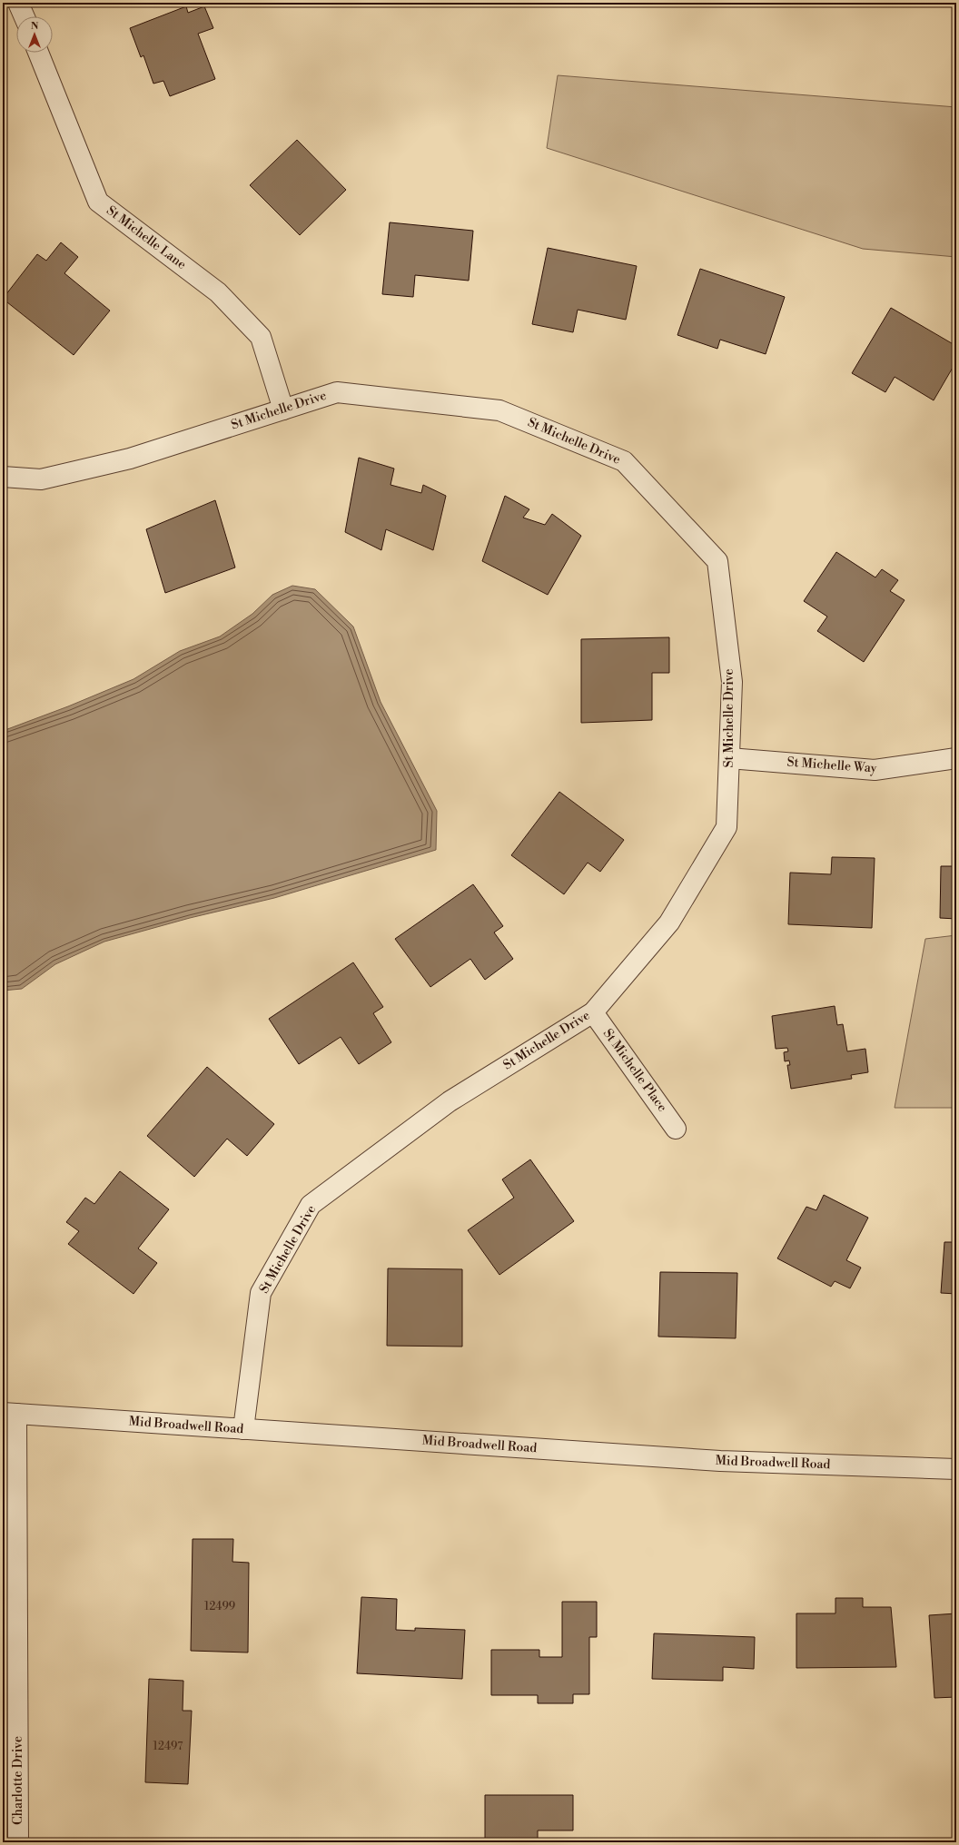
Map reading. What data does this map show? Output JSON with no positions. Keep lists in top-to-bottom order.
{
  "streets": {
    "street": [
      "St Michelle Lane",
      "St Michelle Drive",
      "St Michelle Way",
      "St Michelle Place",
      "Mid Broadwell Road",
      "Charlotte Drive"
    ]
  },
  "crossings": [
    ["St Michelle Lane", "St Michelle Drive"],
    ["St Michelle Drive", "St Michelle Way"],
    ["St Michelle Drive", "St Michelle Place"],
    ["St Michelle Drive", "Mid Broadwell Road"],
    ["Mid Broadwell Road", "Charlotte Drive"]
  ],
  "house_numbers": ["12499", "12497"],
  "north": "top"
}
